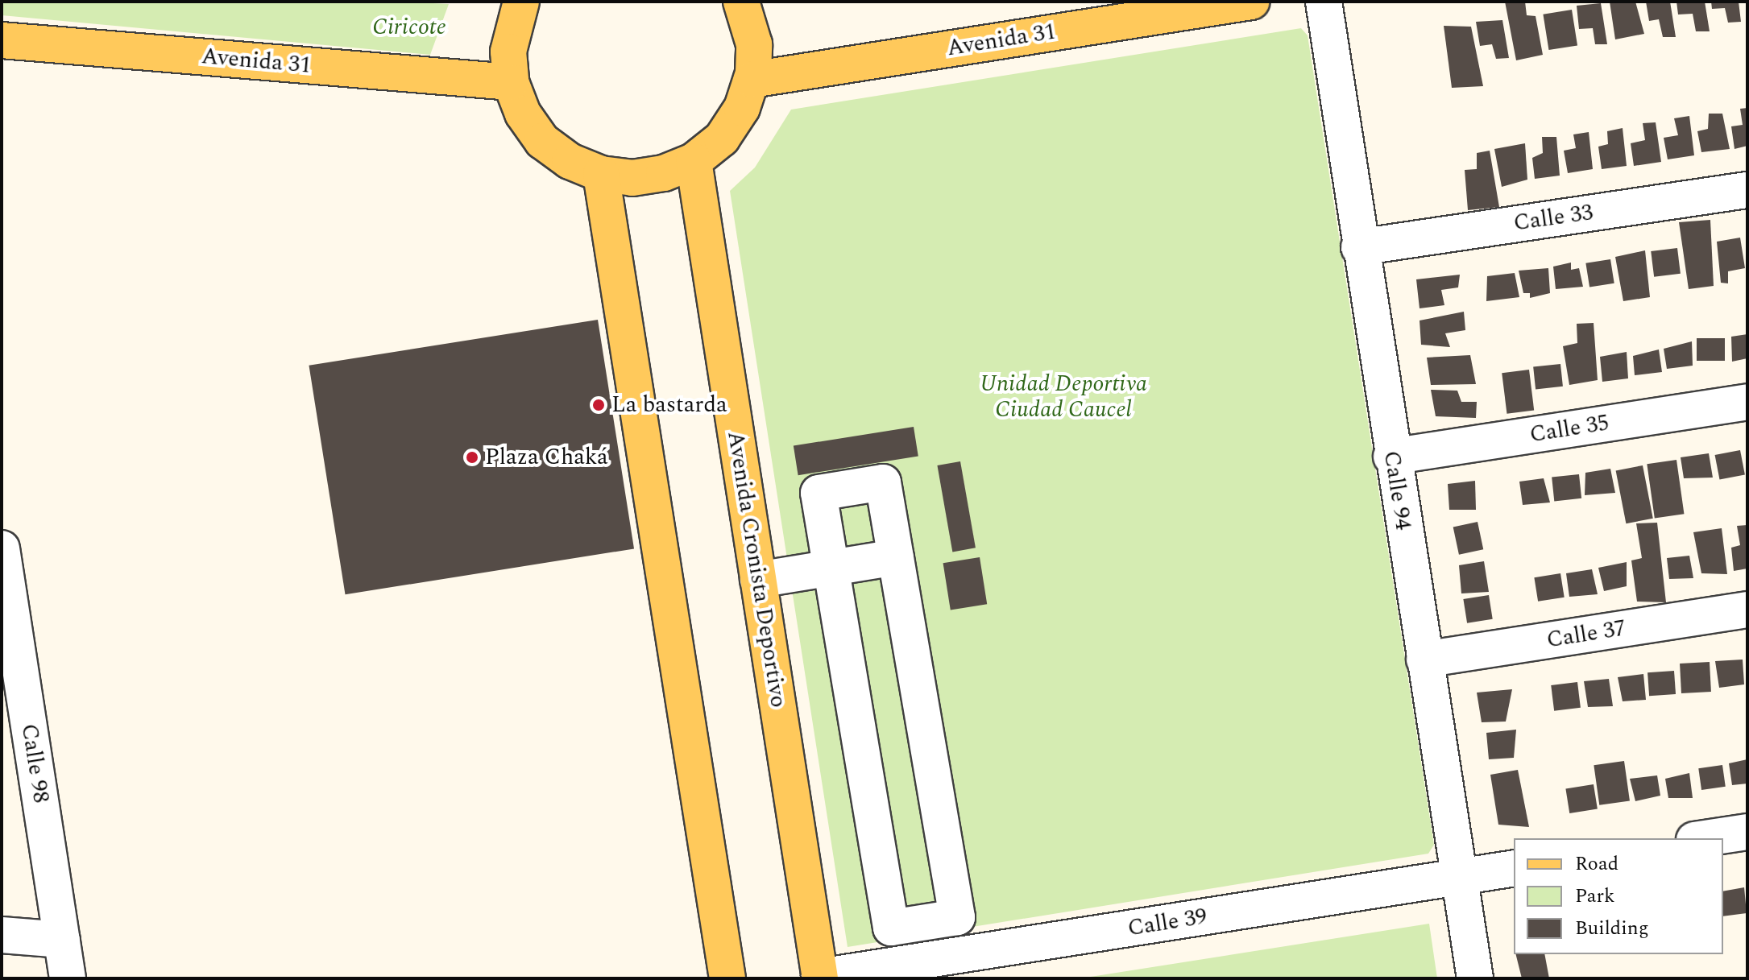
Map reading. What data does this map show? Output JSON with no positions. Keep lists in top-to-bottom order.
{
  "streets": {
    "main road": ["Avenida 31", "Avenida Cronista Deportivo"],
    "street": [
      "Calle 33",
      "Calle 35",
      "Calle 94",
      "Calle 37",
      "Calle 98",
      "Calle 39"
    ]
  },
  "crossings": [
    ["Calle 33", "Calle 94"],
    ["Calle 35", "Calle 94"],
    ["Calle 94", "Calle 37"],
    ["Calle 94", "Calle 39"],
    ["Avenida Cronista Deportivo", "Calle 39"]
  ],
  "parks": ["Ciricote", "Unidad Deportiva Ciudad Caucel"],
  "places": ["La bastarda", "Plaza Chaká"],
  "legend": ["Road", "Park", "Building"]
}
